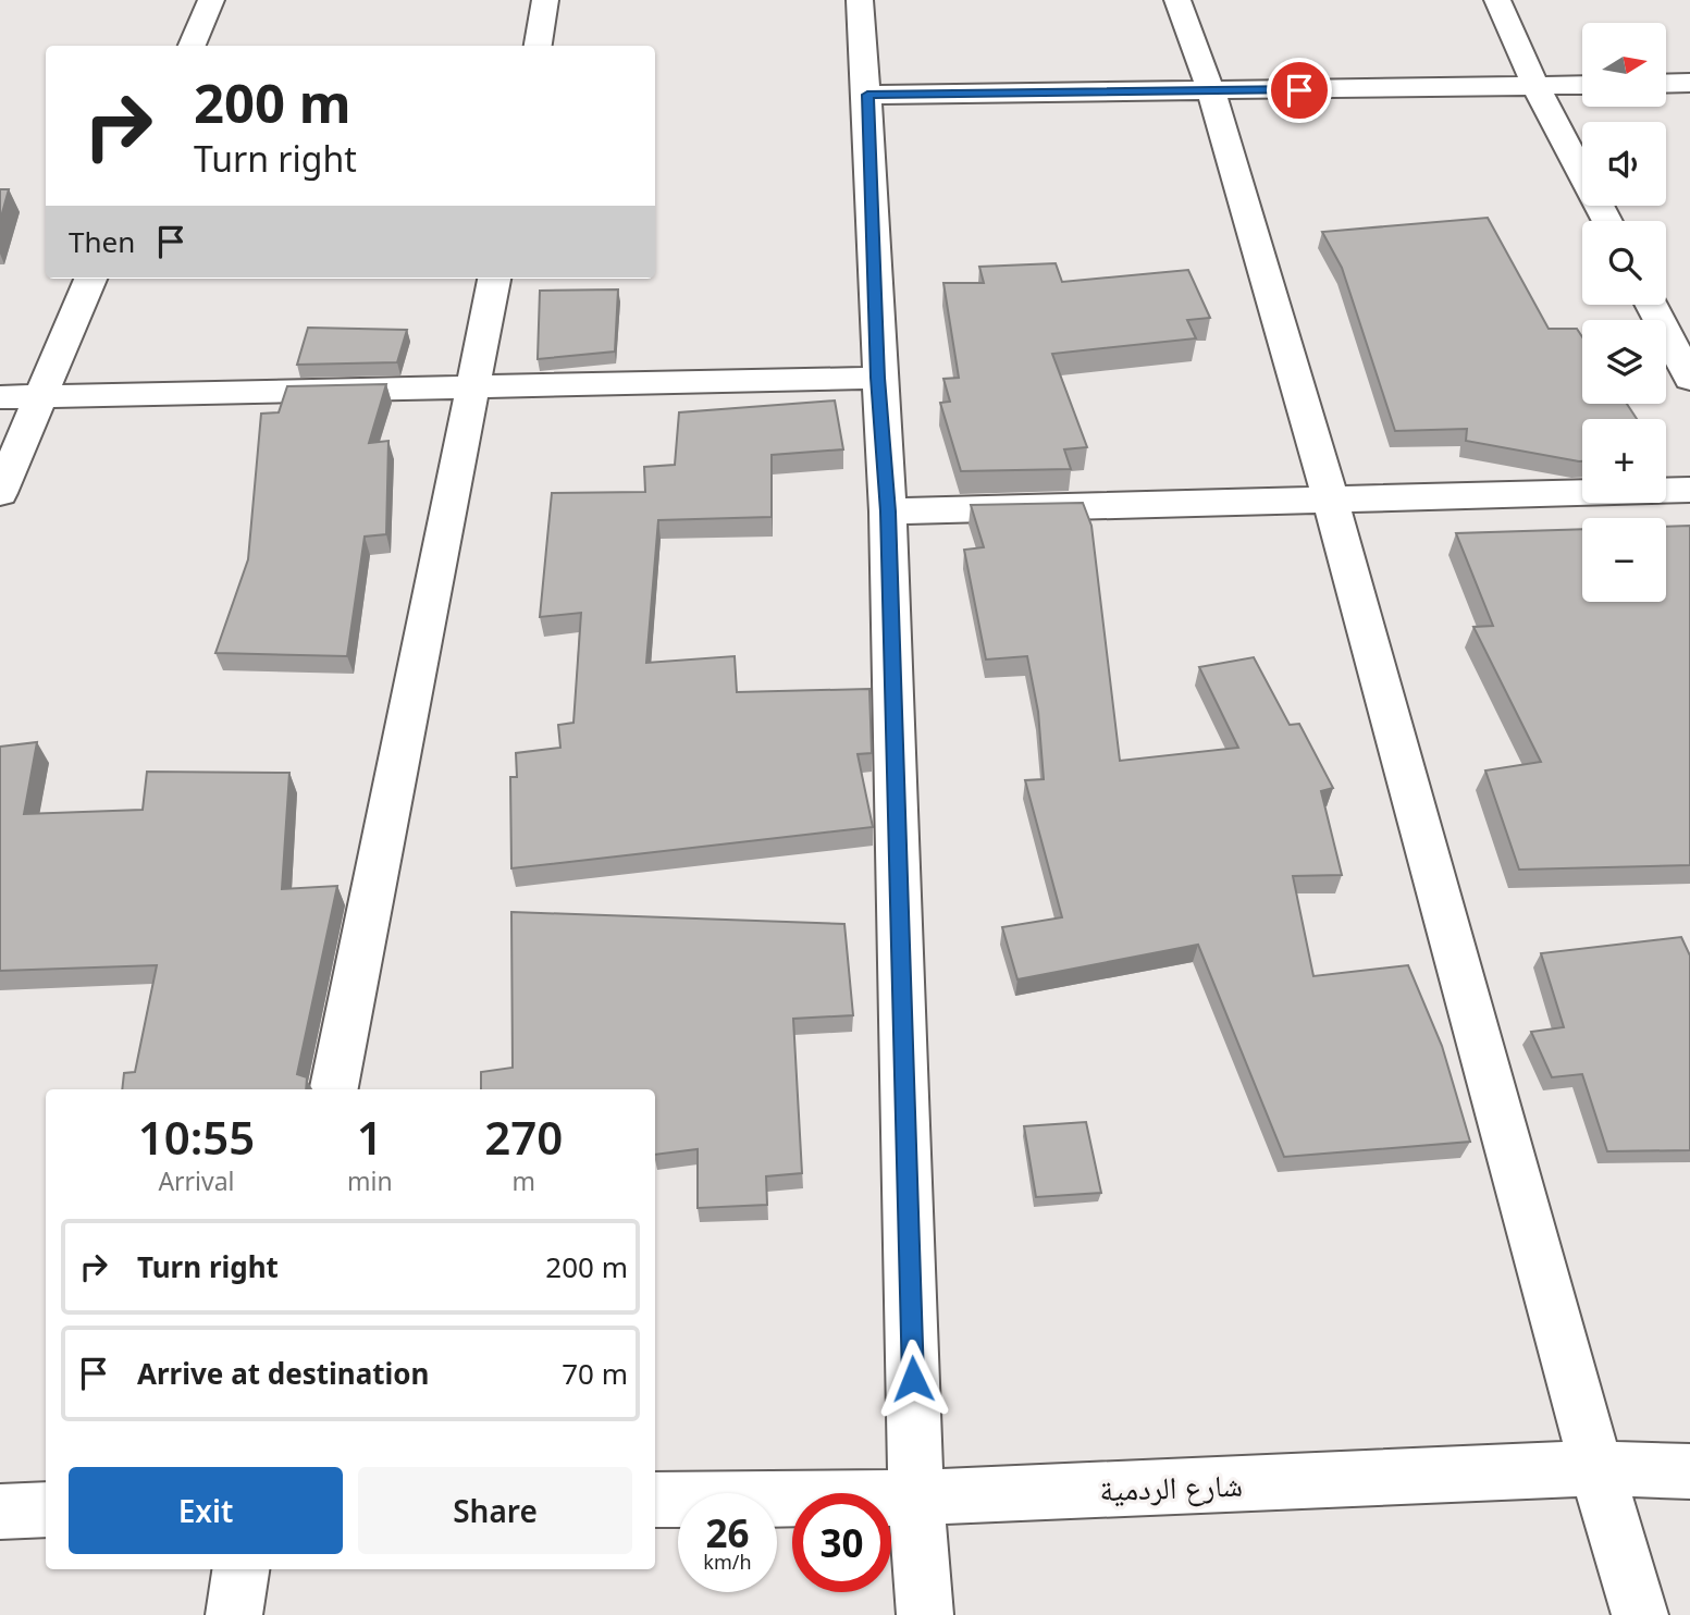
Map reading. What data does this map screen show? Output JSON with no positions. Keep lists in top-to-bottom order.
{
  "streets": {
    "street": ["شارع الردمية"]
  },
  "north": "right",
  "page": {
    "map_buttons": ["+", "−"],
    "turn": ["200 m", "Turn right"],
    "then": "Then",
    "eta": [
      "10:55",
      "Arrival",
      "1",
      "min",
      "270",
      "m"
    ],
    "list": [
      {
        "name": "Turn right",
        "value": "200 m"
      },
      {
        "name": "Arrive at destination",
        "value": "70 m"
      }
    ],
    "buttons": ["Exit", "Share"],
    "speed": "26 km/h",
    "limit": "30"
  }
}
